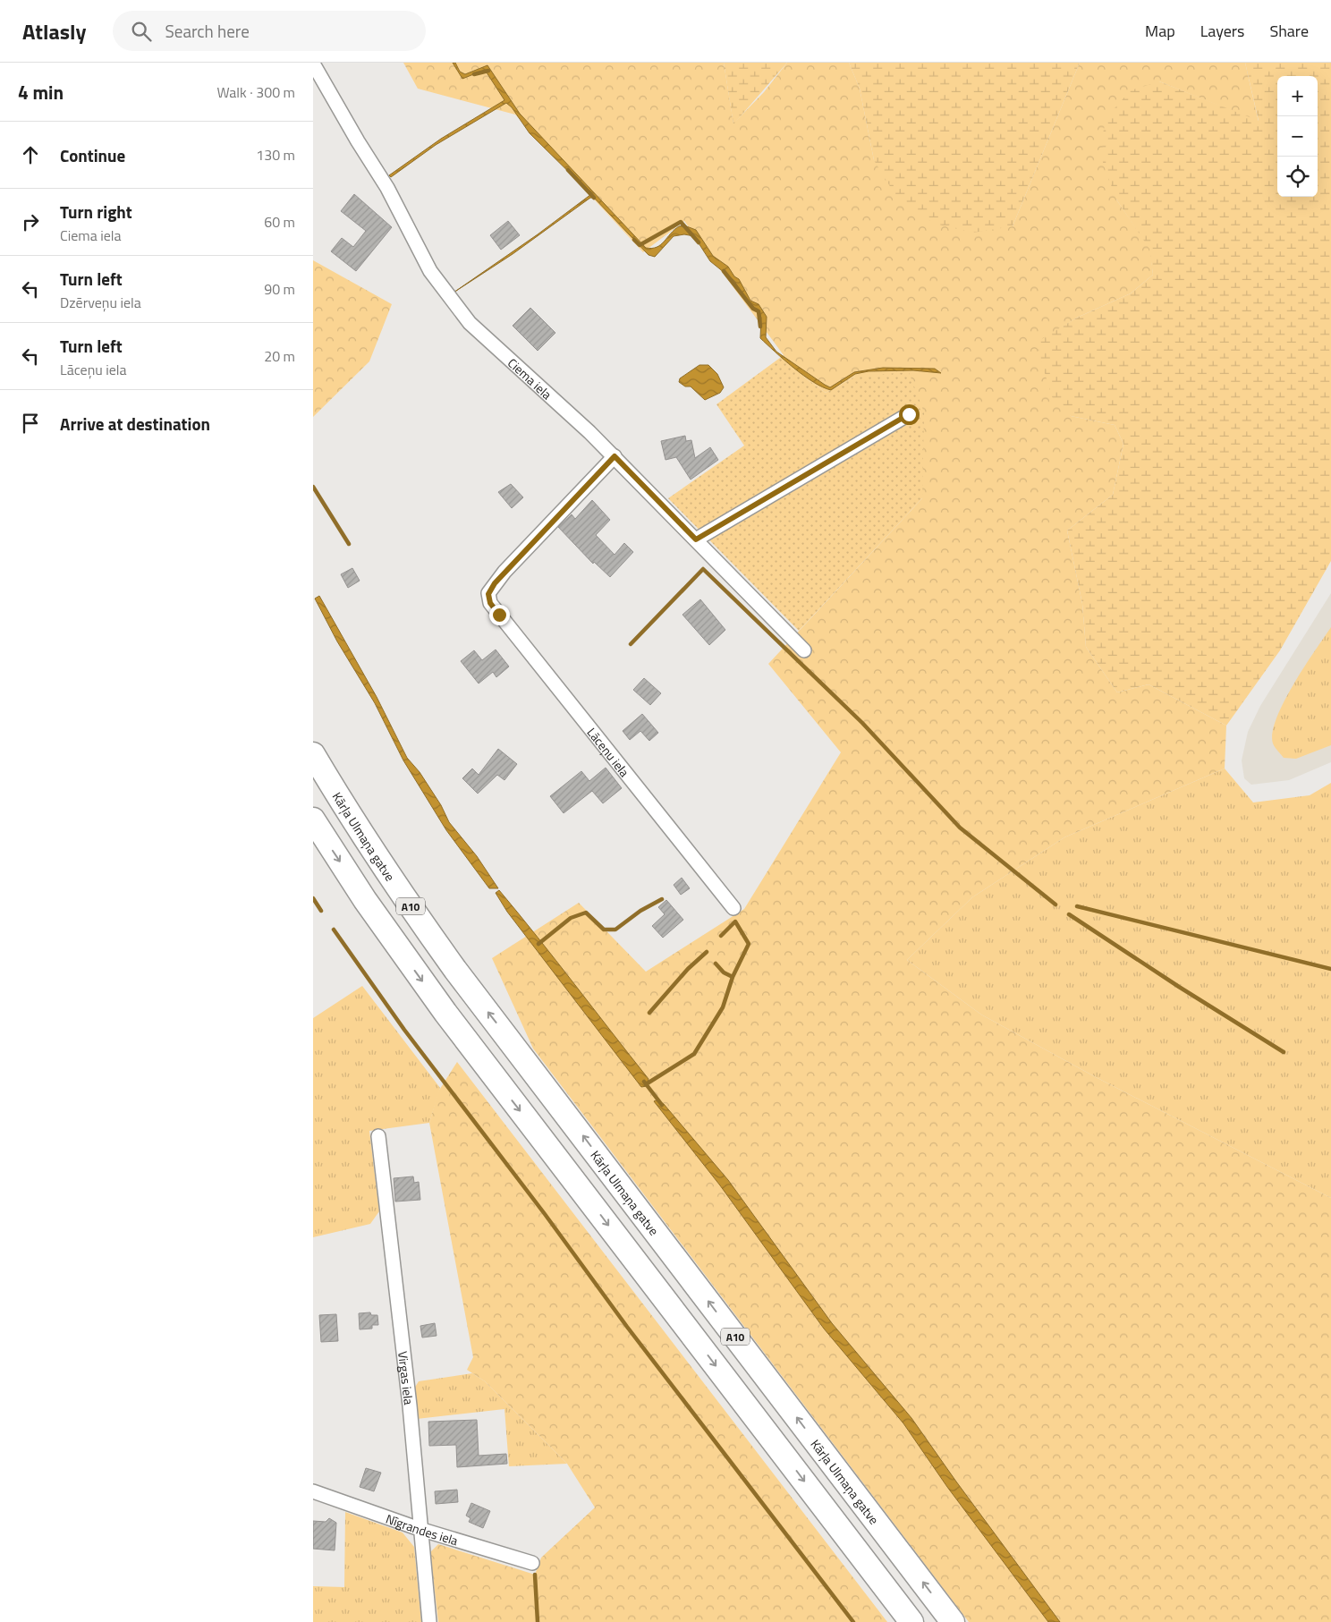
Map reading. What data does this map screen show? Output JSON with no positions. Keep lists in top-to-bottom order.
{
  "streets": {
    "highway": ["Kārļa Ulmaņa gatve", "A10"],
    "street": [
      "Ciema iela",
      "Lāceņu iela",
      "Virgas iela",
      "Nīgrandes iela"
    ]
  },
  "crossings": [
    ["Ciema iela", "Lāceņu iela"],
    ["Virgas iela", "Nīgrandes iela"]
  ],
  "page": {
    "header": "Atlasly",
    "search": "Search here",
    "nav": ["Map", "Layers", "Share"],
    "heading": ["4 min", "Walk · 300 m"],
    "map_buttons": ["+", "−"],
    "list": [
      ["Continue", "130 m"],
      ["Turn right", "Ciema iela", "60 m"],
      ["Turn left", "Dzērveņu iela", "90 m"],
      ["Turn left", "Lāceņu iela", "20 m"],
      "Arrive at destination"
    ]
  }
}
